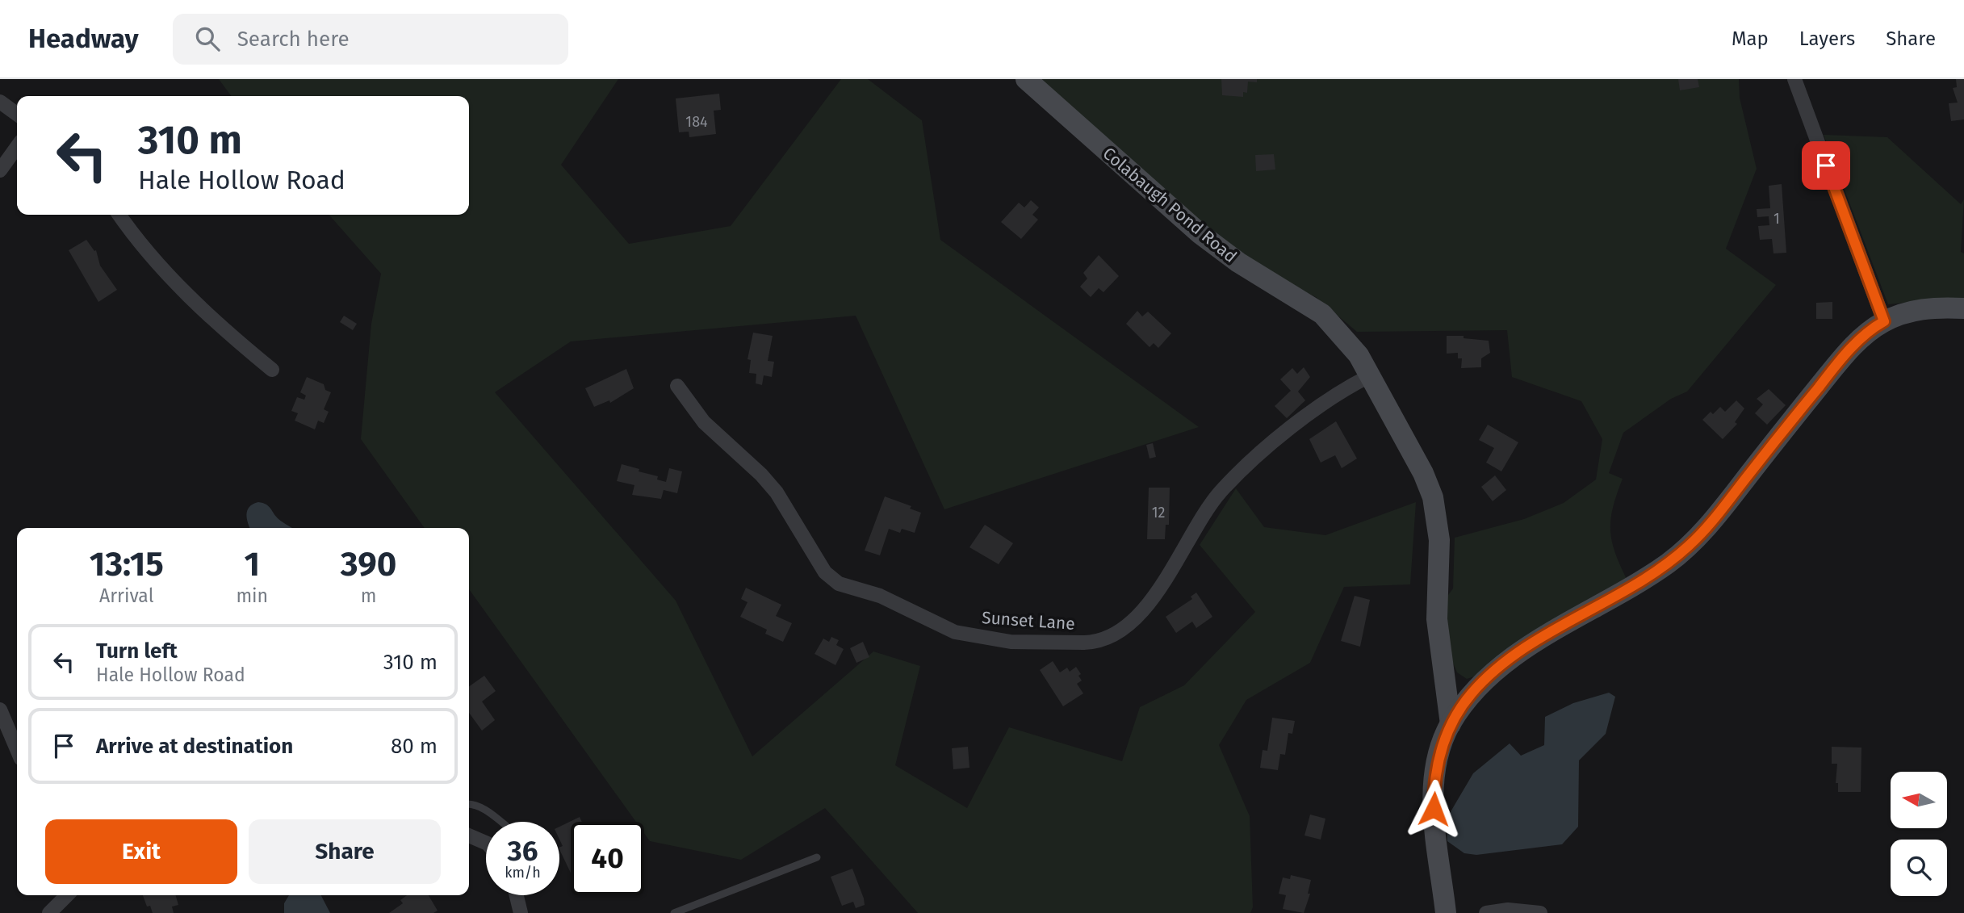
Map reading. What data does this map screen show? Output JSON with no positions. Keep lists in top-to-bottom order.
{
  "streets": {
    "street": ["Colabaugh Pond Road", "Sunset Lane"]
  },
  "crossings": [
    ["Colabaugh Pond Road", "Sunset Lane"]
  ],
  "house_numbers": ["184", "1", "12"],
  "north": "left",
  "page": {
    "header": "Headway",
    "search": "Search here",
    "nav": ["Map", "Layers", "Share"],
    "turn": ["310 m", "Hale Hollow Road"],
    "eta": [
      "13:15",
      "Arrival",
      "1",
      "min",
      "390",
      "m"
    ],
    "list": [
      {
        "name": "Turn left",
        "note": "Hale Hollow Road",
        "value": "310 m"
      },
      {
        "name": "Arrive at destination",
        "value": "80 m"
      }
    ],
    "buttons": ["Exit", "Share"],
    "speed": "36 km/h",
    "limit": "40"
  }
}
